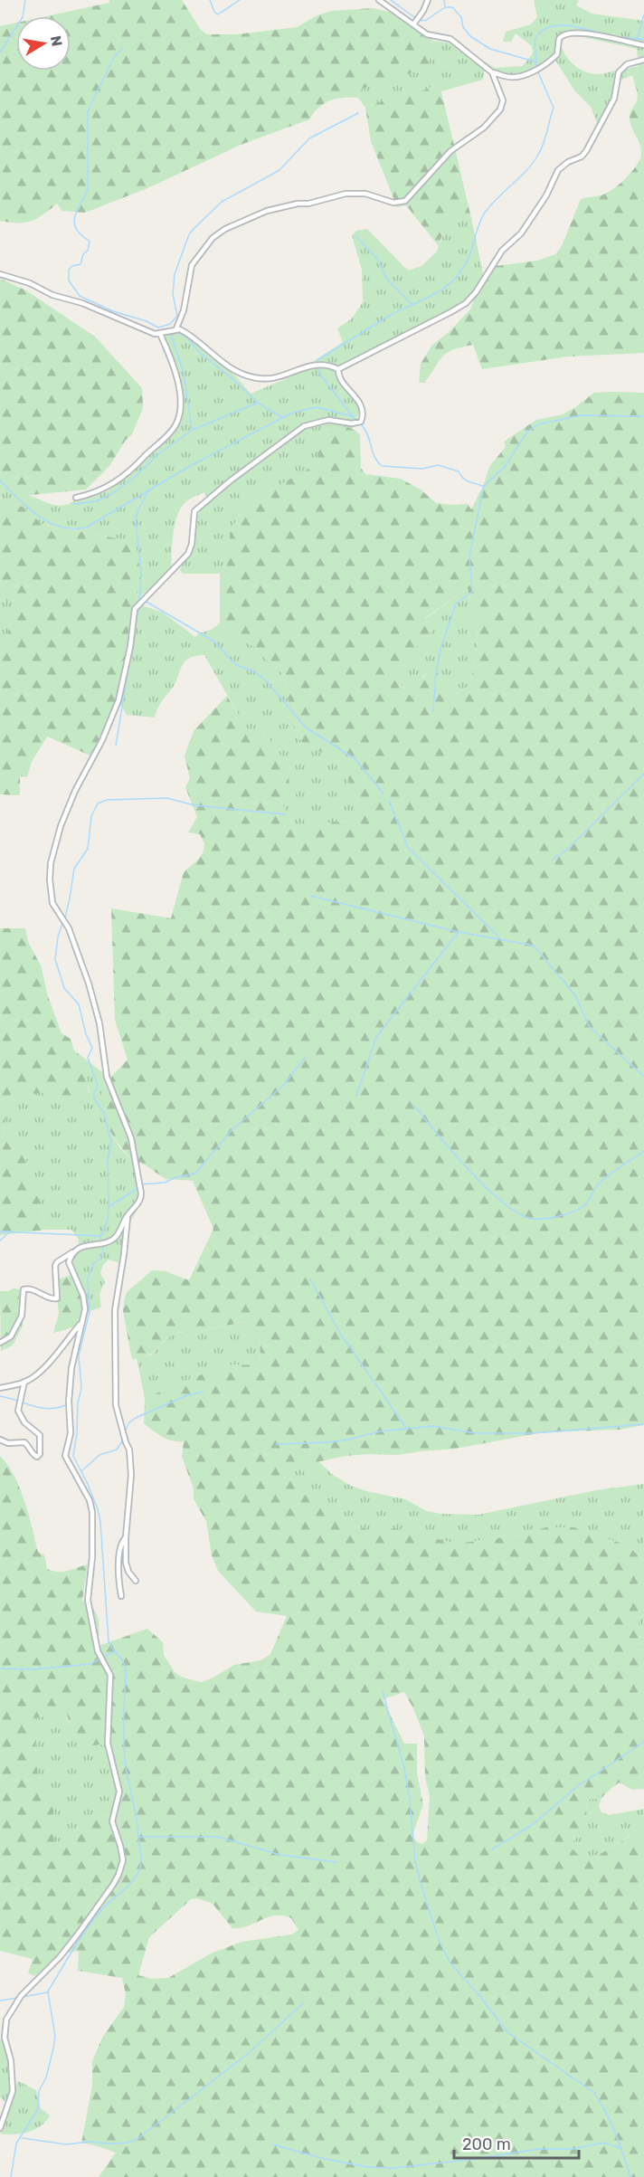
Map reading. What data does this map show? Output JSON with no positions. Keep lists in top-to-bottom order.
{
  "scale_bar": "200 m",
  "north": "right"
}
